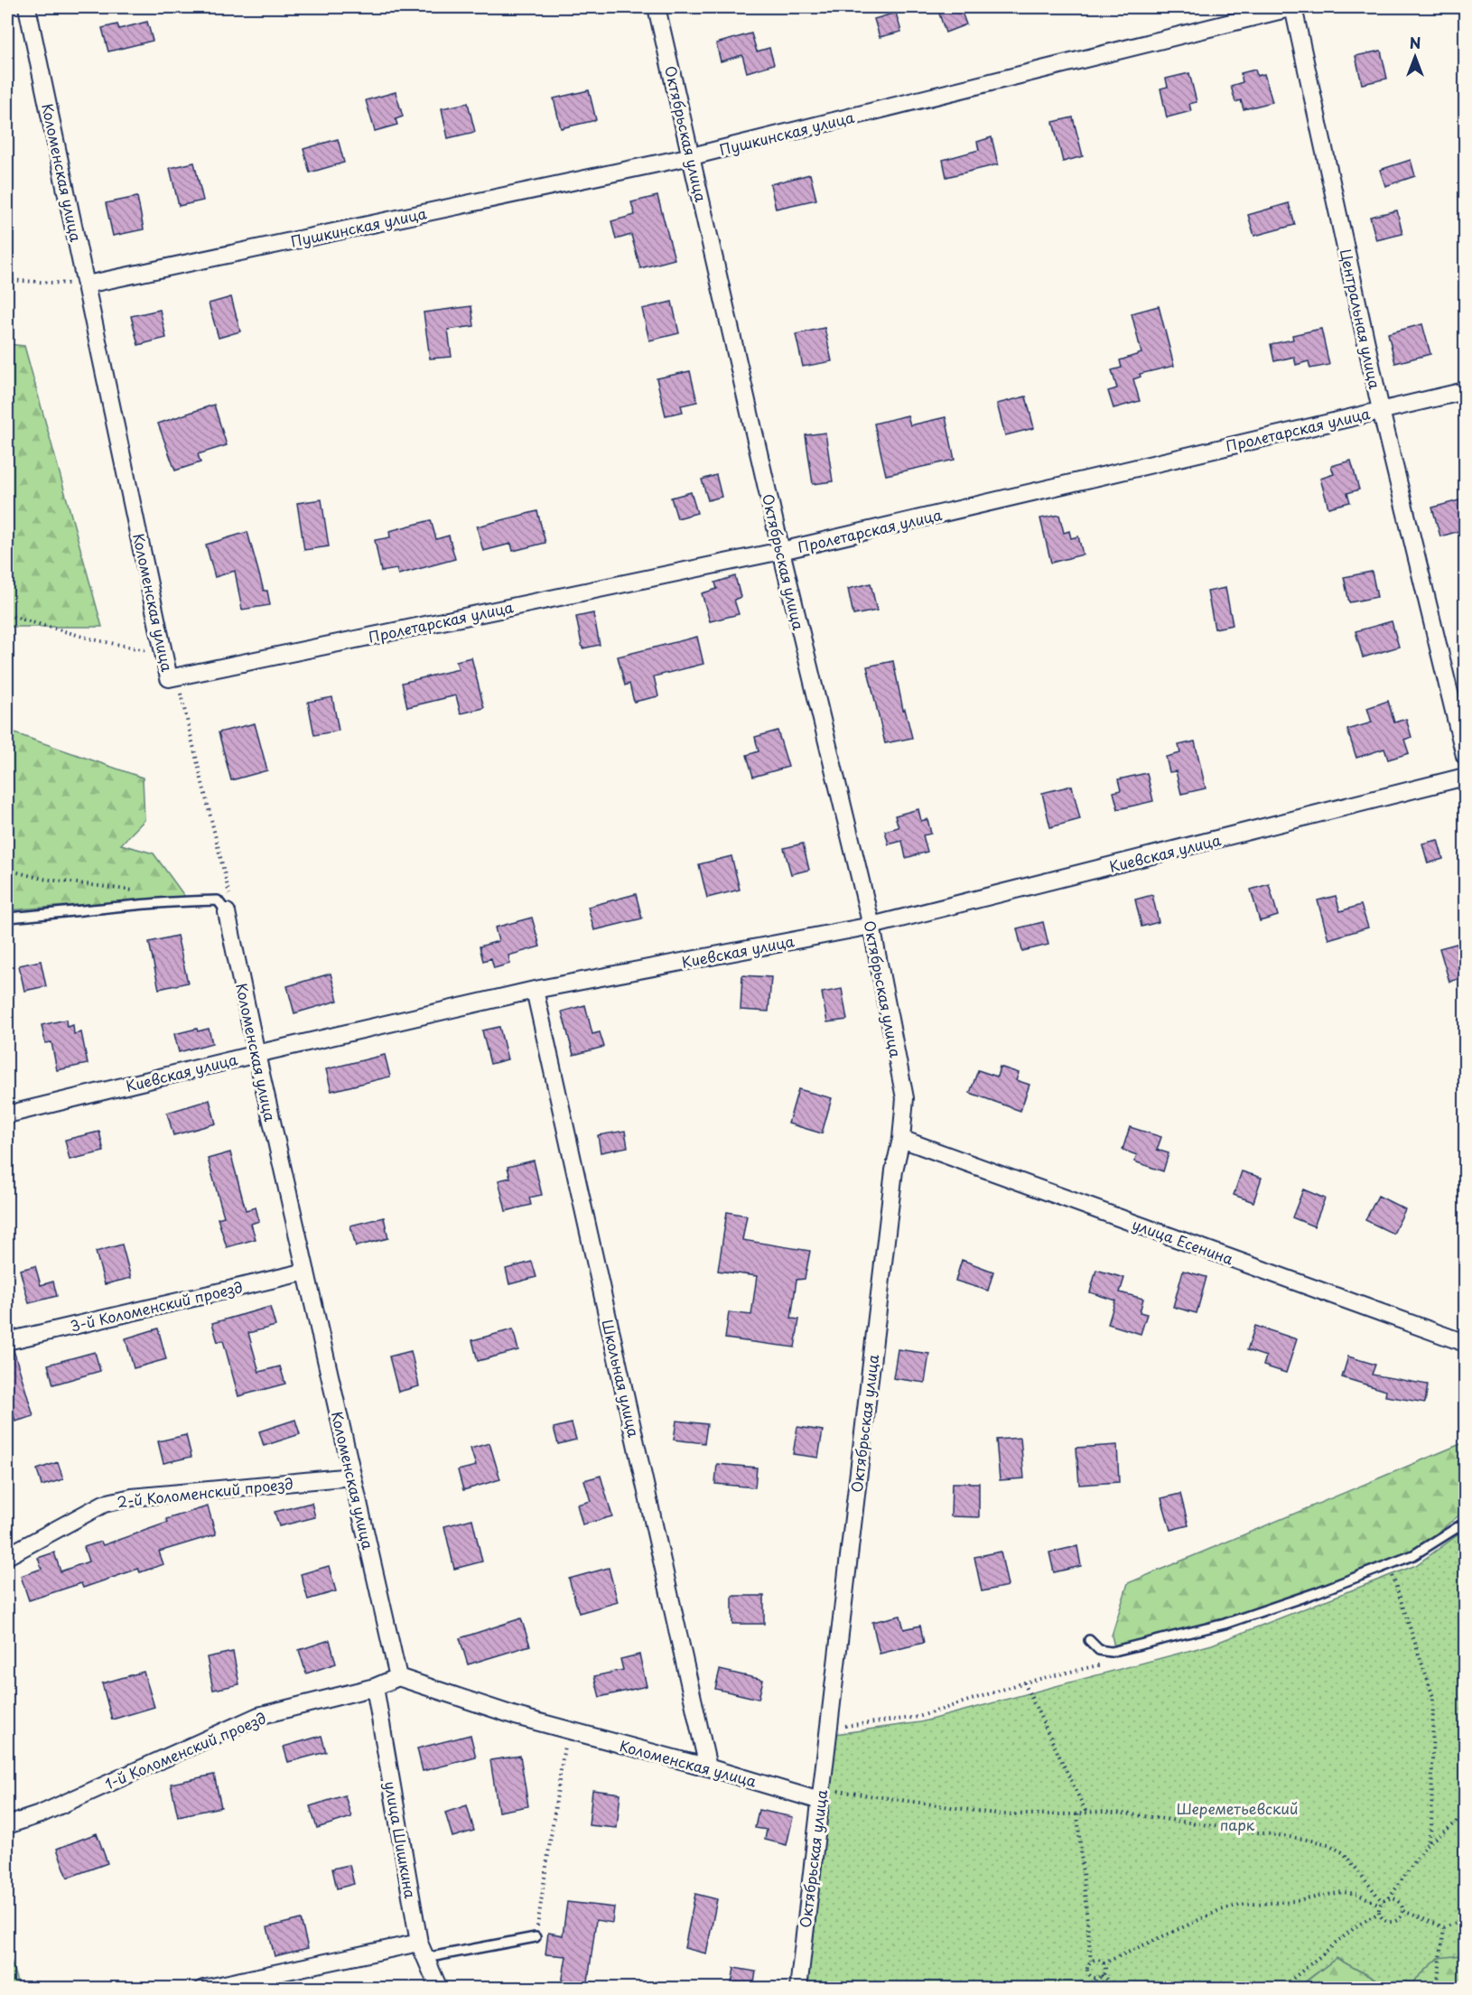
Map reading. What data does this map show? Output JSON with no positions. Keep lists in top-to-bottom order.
{
  "streets": {
    "street": [
      "Пушкинская улица",
      "Октябрьская улица",
      "Коломенская улица",
      "Центральная улица",
      "Пролетарская улица",
      "Киевская улица",
      "улица Есенина",
      "3-й Коломенский проезд",
      "Школьная улица",
      "2-й Коломенский проезд",
      "1-й Коломенский проезд",
      "улица Шишкина"
    ]
  },
  "crossings": [
    ["Пушкинская улица", "Октябрьская улица"],
    ["Пушкинская улица", "Коломенская улица"],
    ["Пушкинская улица", "Центральная улица"],
    ["Октябрьская улица", "Коломенская улица"],
    ["Октябрьская улица", "Пролетарская улица"],
    ["Октябрьская улица", "Киевская улица"],
    ["Октябрьская улица", "улица Есенина"],
    ["Коломенская улица", "Пролетарская улица"],
    ["Коломенская улица", "Киевская улица"],
    ["Коломенская улица", "3-й Коломенский проезд"],
    ["Коломенская улица", "Школьная улица"],
    ["Коломенская улица", "2-й Коломенский проезд"],
    ["Коломенская улица", "1-й Коломенский проезд"],
    ["Центральная улица", "Пролетарская улица"],
    ["Киевская улица", "Школьная улица"],
    ["1-й Коломенский проезд", "улица Шишкина"]
  ],
  "parks": ["Шереметьевский парк"],
  "north": "top"
}
